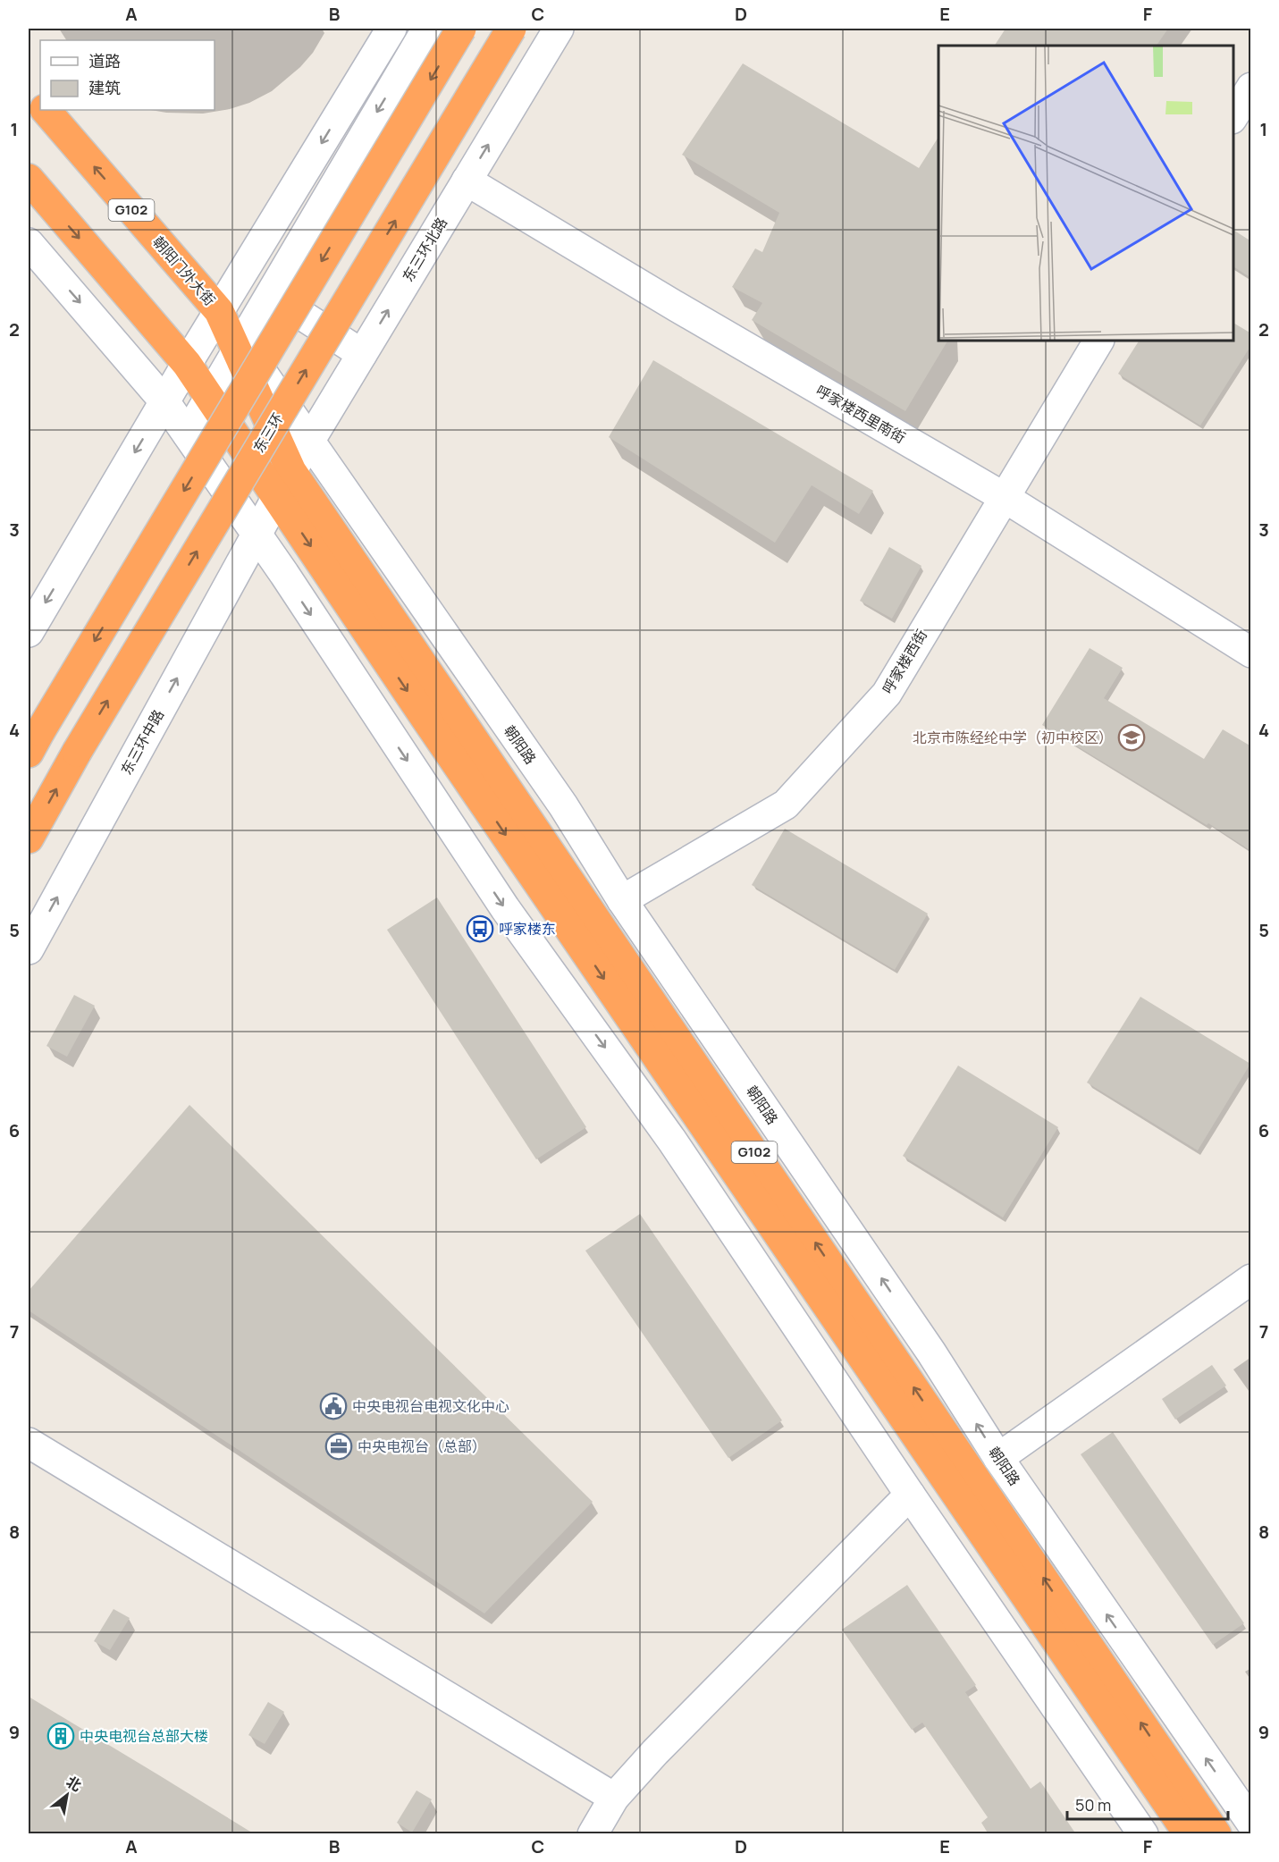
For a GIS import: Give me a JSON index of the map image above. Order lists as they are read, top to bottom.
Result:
{
  "streets": {
    "highway": ["G102", "朝阳门外大街", "东三环"],
    "street": [
      "东三环北路",
      "呼家楼西里南街",
      "呼家楼西街",
      "东三环中路",
      "朝阳路"
    ]
  },
  "crossings": [
    ["G102", "东三环北路"],
    ["G102", "朝阳门外大街"],
    ["G102", "东三环中路"],
    ["G102", "朝阳路"],
    ["东三环北路", "呼家楼西里南街"],
    ["东三环北路", "东三环中路"],
    ["东三环北路", "朝阳路"],
    ["呼家楼西里南街", "呼家楼西街"],
    ["呼家楼西街", "朝阳路"]
  ],
  "places": {
    "school or university": ["北京市陈经纶中学（初中校区）"],
    "bus stop": ["呼家楼东"],
    "public building": ["中央电视台电视文化中心"],
    "office": ["中央电视台（总部）"],
    "building": ["中央电视台总部大楼"]
  },
  "legend": ["道路", "建筑"],
  "scale_bar": "50 m",
  "north": "top right",
  "grid": {
    "columns": [
      "A",
      "B",
      "C",
      "D",
      "E",
      "F"
    ],
    "rows": [
      "1",
      "2",
      "3",
      "4",
      "5",
      "6",
      "7",
      "8",
      "9"
    ]
  }
}
